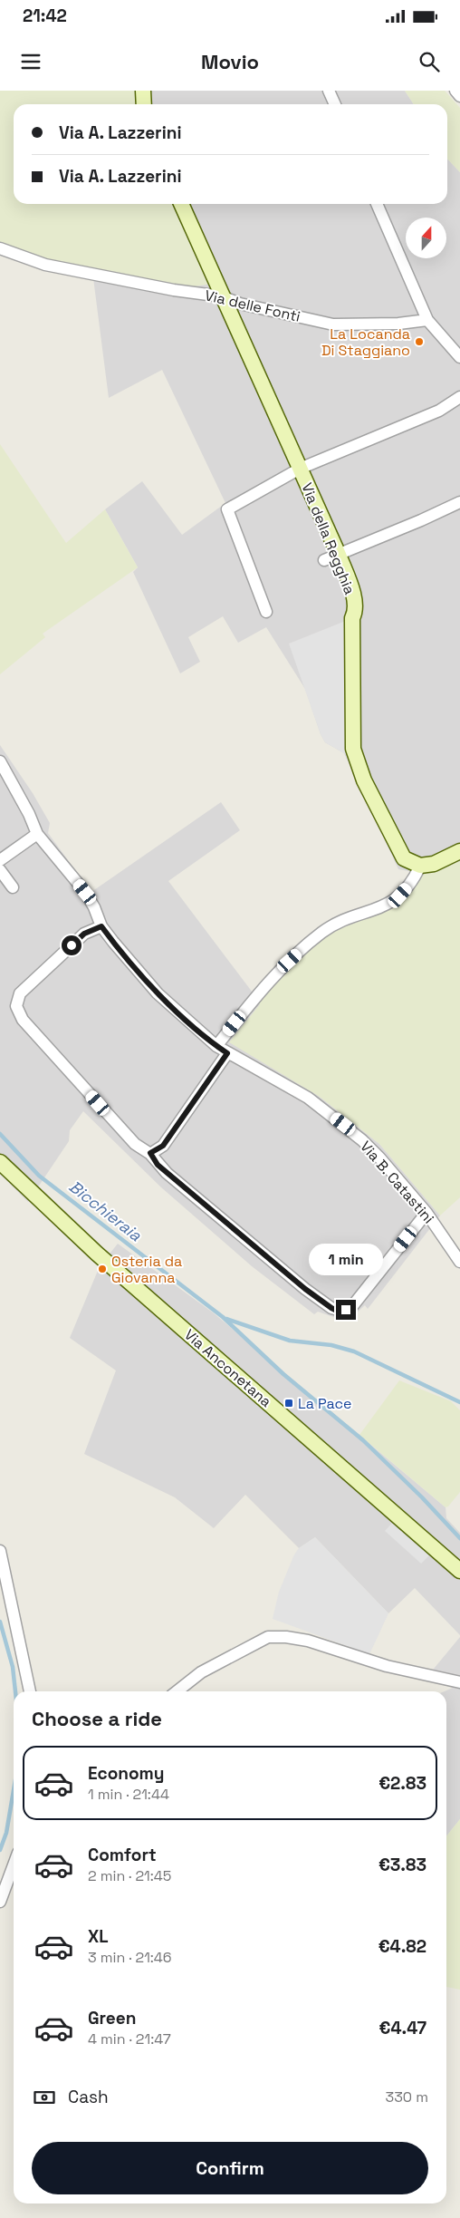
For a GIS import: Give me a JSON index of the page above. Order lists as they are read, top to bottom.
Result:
{
  "streets": {
    "street": [
      "Via delle Fonti",
      "Via della Regghia",
      "Via B. Catastini",
      "Via Anconetana"
    ]
  },
  "crossings": [
    ["Via delle Fonti", "Via della Regghia"]
  ],
  "water": ["Bicchieraia"],
  "places": {
    "other": ["La Locanda Di Staggiano", "Osteria da Giovanna"],
    "transit": ["La Pace"]
  },
  "north": "top",
  "page": {
    "status": "21:42",
    "header": "Movio",
    "banner": ["Via A. Lazzerini", "Via A. Lazzerini"],
    "bubble": "1 min",
    "heading": "Choose a ride",
    "list": [
      {
        "name": "Economy",
        "note": "1 min · 21:44",
        "value": "€2.83"
      },
      {
        "name": "Comfort",
        "note": "2 min · 21:45",
        "value": "€3.83"
      },
      {
        "name": "XL",
        "note": "3 min · 21:46",
        "value": "€4.82"
      },
      {
        "name": "Green",
        "note": "4 min · 21:47",
        "value": "€4.47"
      }
    ],
    "pay": ["Cash", "330 m"],
    "buttons": "Confirm"
  }
}
